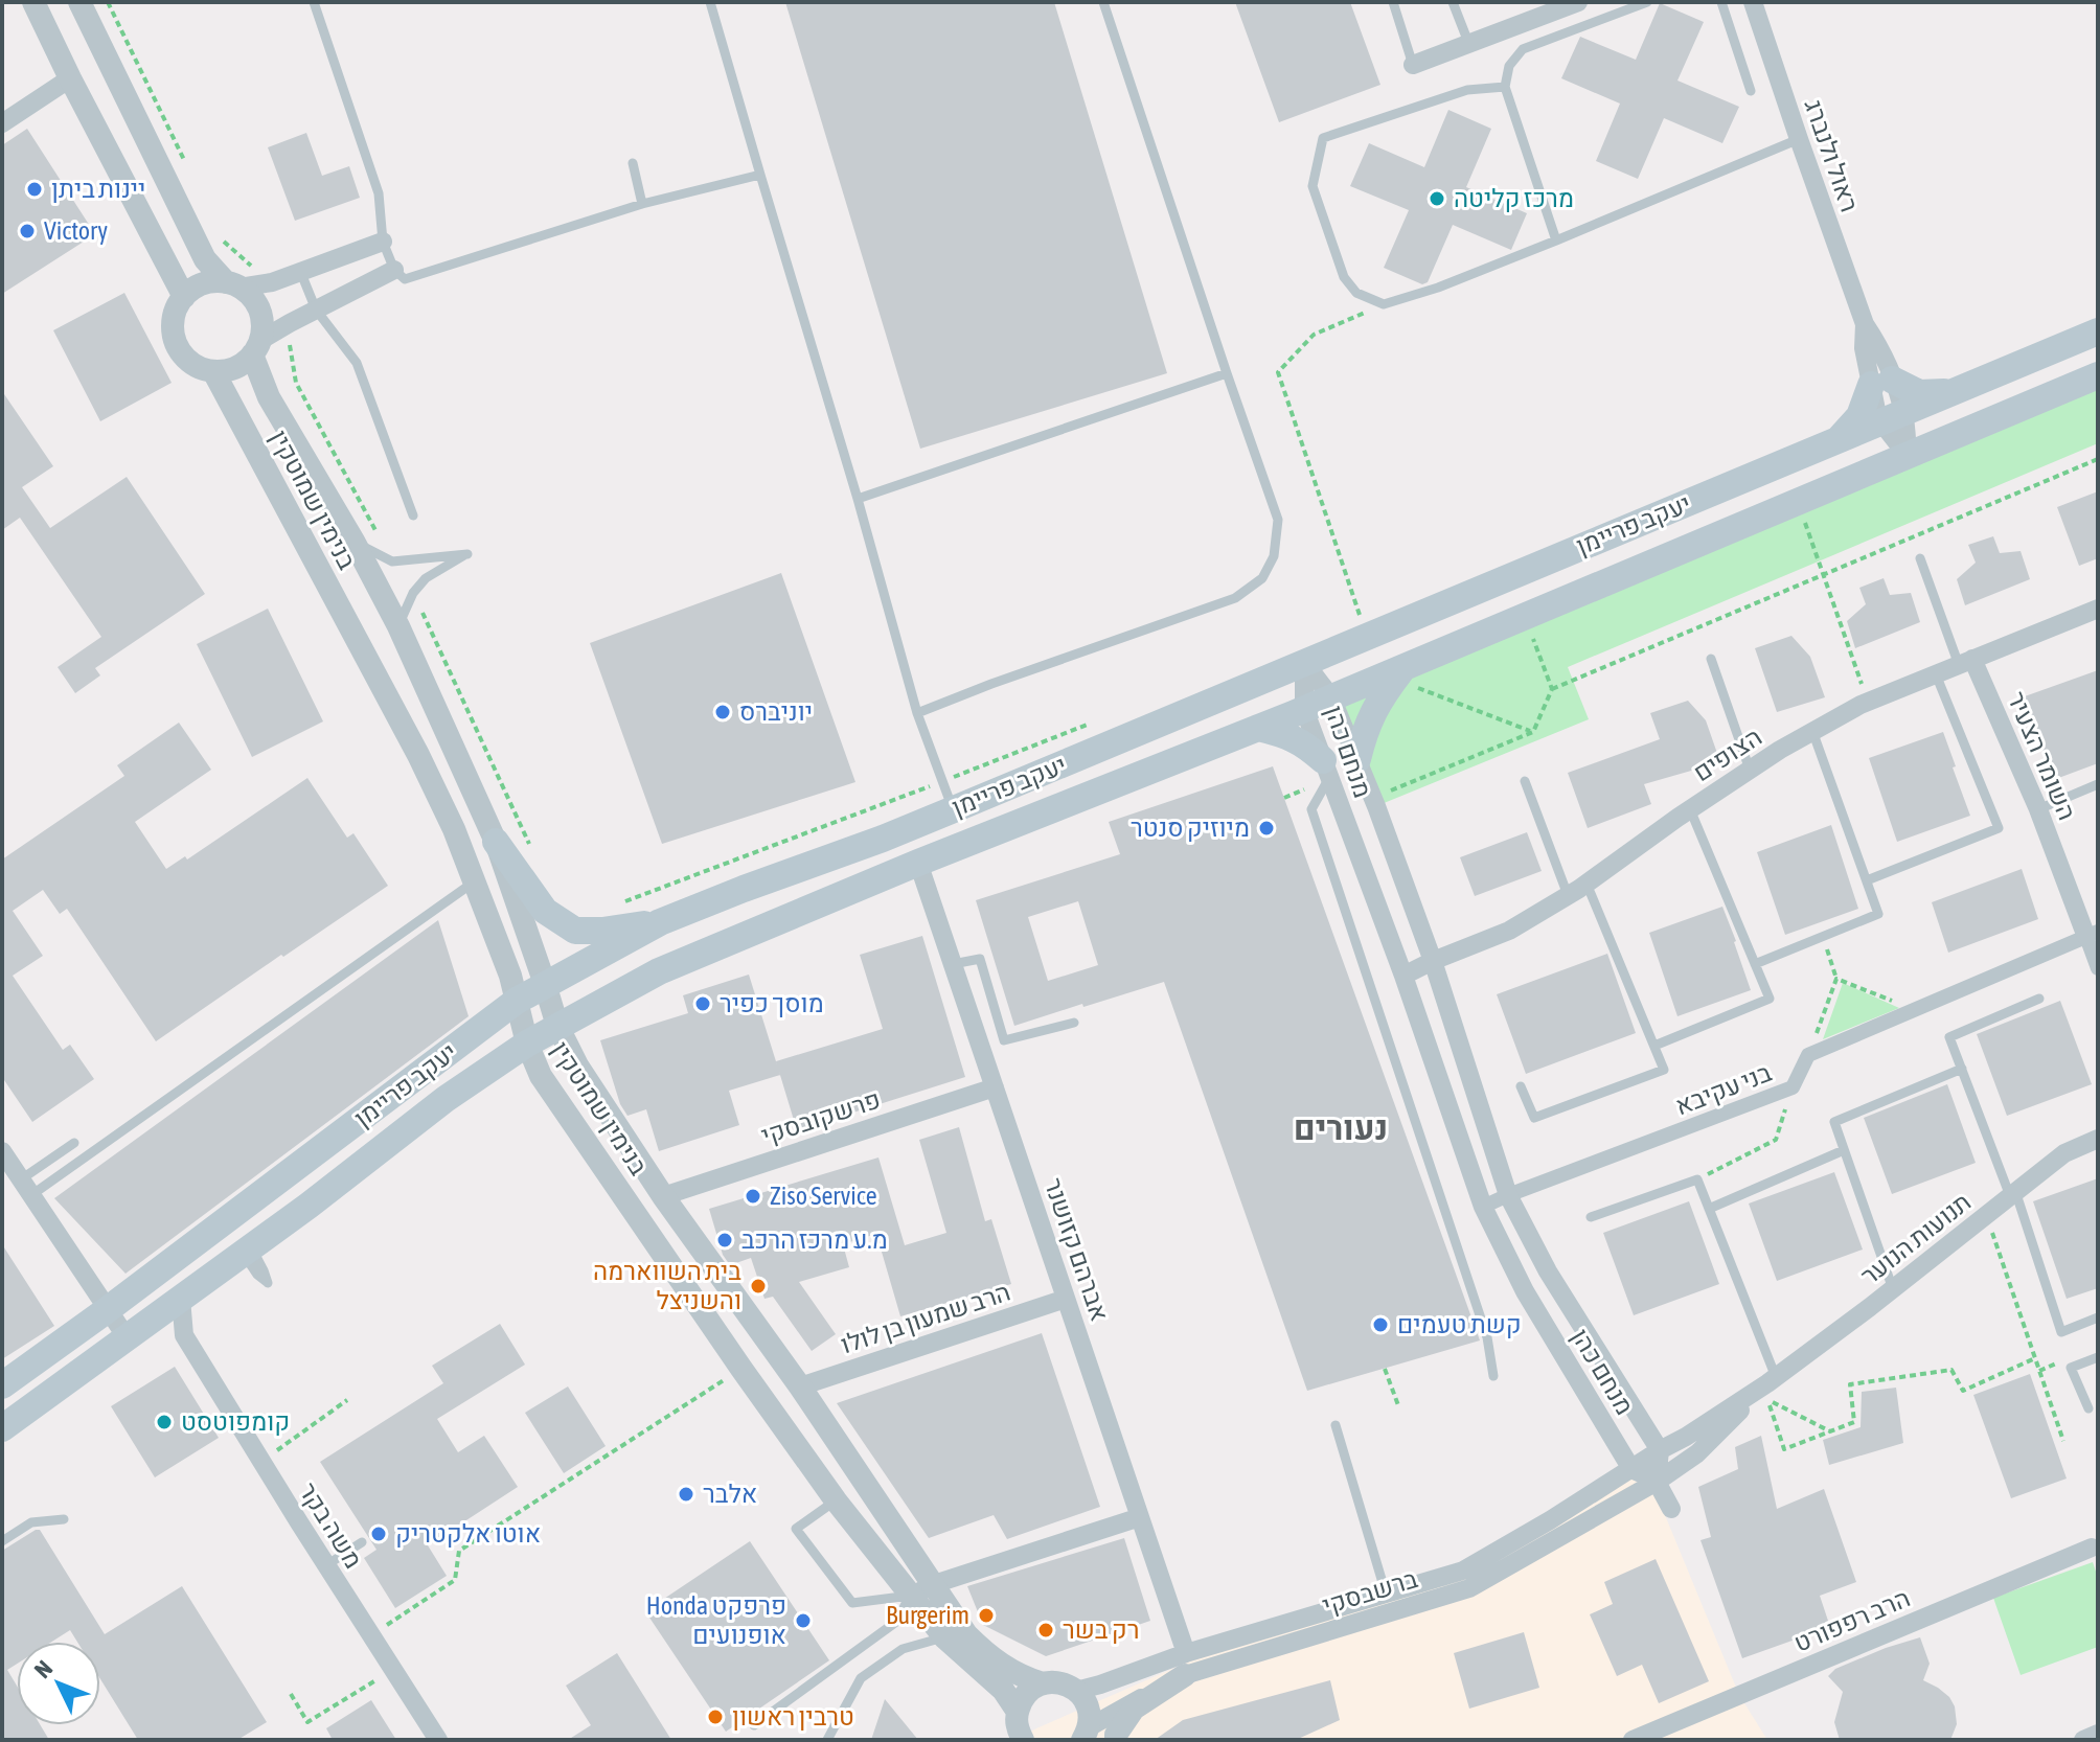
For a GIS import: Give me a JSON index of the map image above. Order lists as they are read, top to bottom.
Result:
{
  "streets": {
    "main road": ["יעקב פריימן"],
    "street": [
      "ראול ולנברג",
      "בנימין שמוטקין",
      "מנחם כהן",
      "הצופים",
      "השומר הצעיר",
      "בני עקיבא",
      "פרשקובסקי",
      "תנועות הנוער",
      "אברהם קזושנר",
      "הרב שמעון בן לולו",
      "משה בקר",
      "ברשבסקי",
      "הרב רפפורט"
    ]
  },
  "crossings": [
    ["ראול ולנברג", "יעקב פריימן"],
    ["בנימין שמוטקין", "יעקב פריימן"],
    ["בנימין שמוטקין", "פרשקובסקי"],
    ["בנימין שמוטקין", "הרב שמעון בן לולו"],
    ["בנימין שמוטקין", "ברשבסקי"],
    ["יעקב פריימן", "מנחם כהן"],
    ["יעקב פריימן", "אברהם קזושנר"],
    ["יעקב פריימן", "משה בקר"],
    ["מנחם כהן", "הצופים"],
    ["מנחם כהן", "בני עקיבא"],
    ["מנחם כהן", "תנועות הנוער"],
    ["מנחם כהן", "ברשבסקי"],
    ["הצופים", "השומר הצעיר"],
    ["פרשקובסקי", "אברהם קזושנר"],
    ["תנועות הנוער", "ברשבסקי"],
    ["אברהם קזושנר", "הרב שמעון בן לולו"],
    ["אברהם קזושנר", "ברשבסקי"]
  ],
  "districts": ["נעורים"],
  "places": [
    "יינות ביתן",
    "מרכז קליטה",
    "Victory",
    "יוניברס",
    "מיוזיק סנטר",
    "מוסך כפיר",
    "Ziso Service",
    "מ.ע מרכז הרכב",
    "בית השווארמה והשניצל",
    "קשת טעמים",
    "קומפוטסט",
    "אלבר",
    "אוטו אלקטריק",
    "Burgerim",
    "Honda פרפקט אופנועים",
    "רק בשר",
    "טרבין ראשון"
  ],
  "north": "top left"
}
